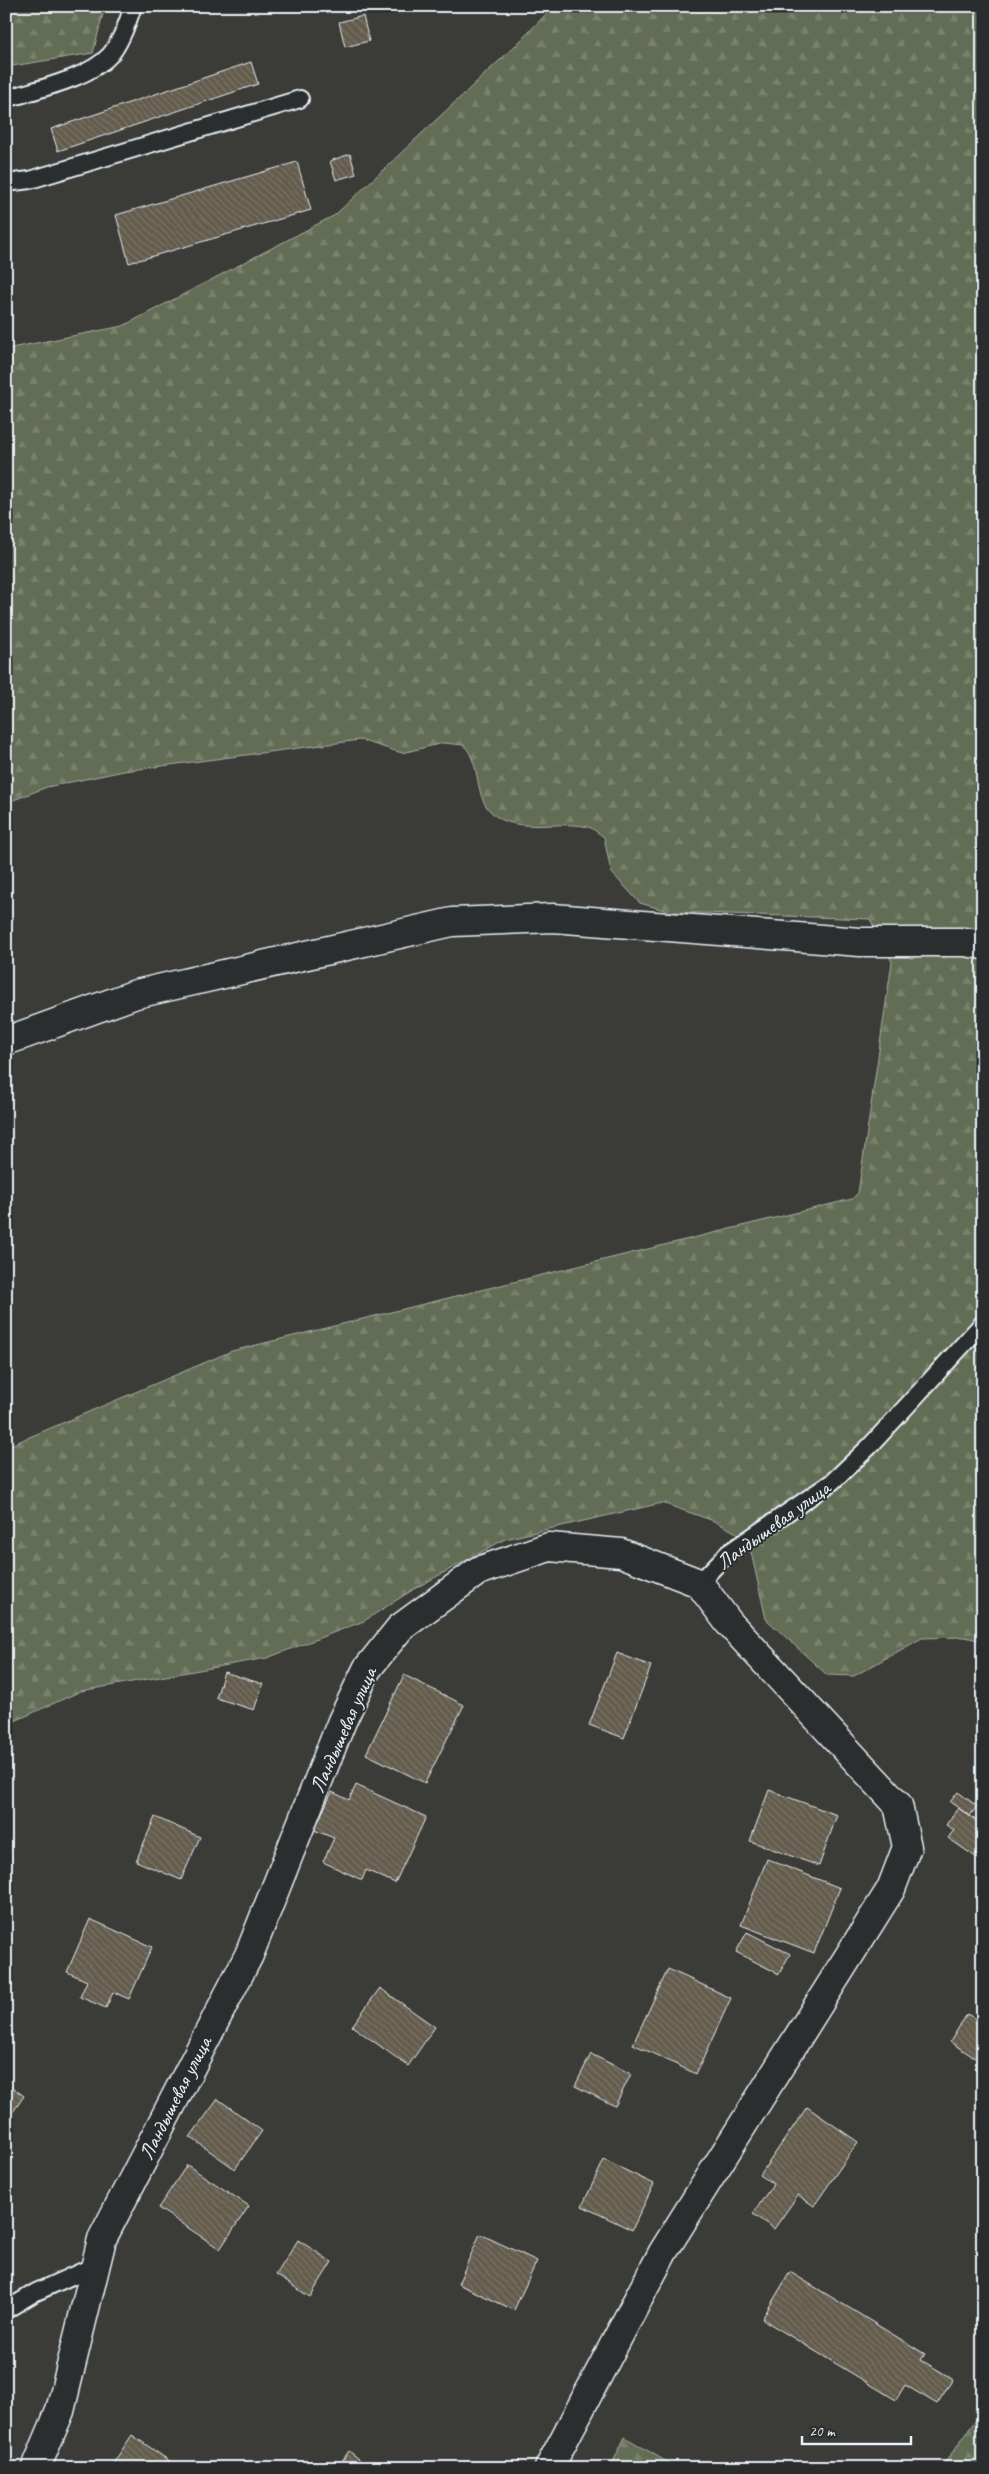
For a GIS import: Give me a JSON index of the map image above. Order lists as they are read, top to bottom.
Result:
{
  "streets": {
    "street": ["Ландышевая улица"]
  },
  "scale_bar": "20 m"
}
